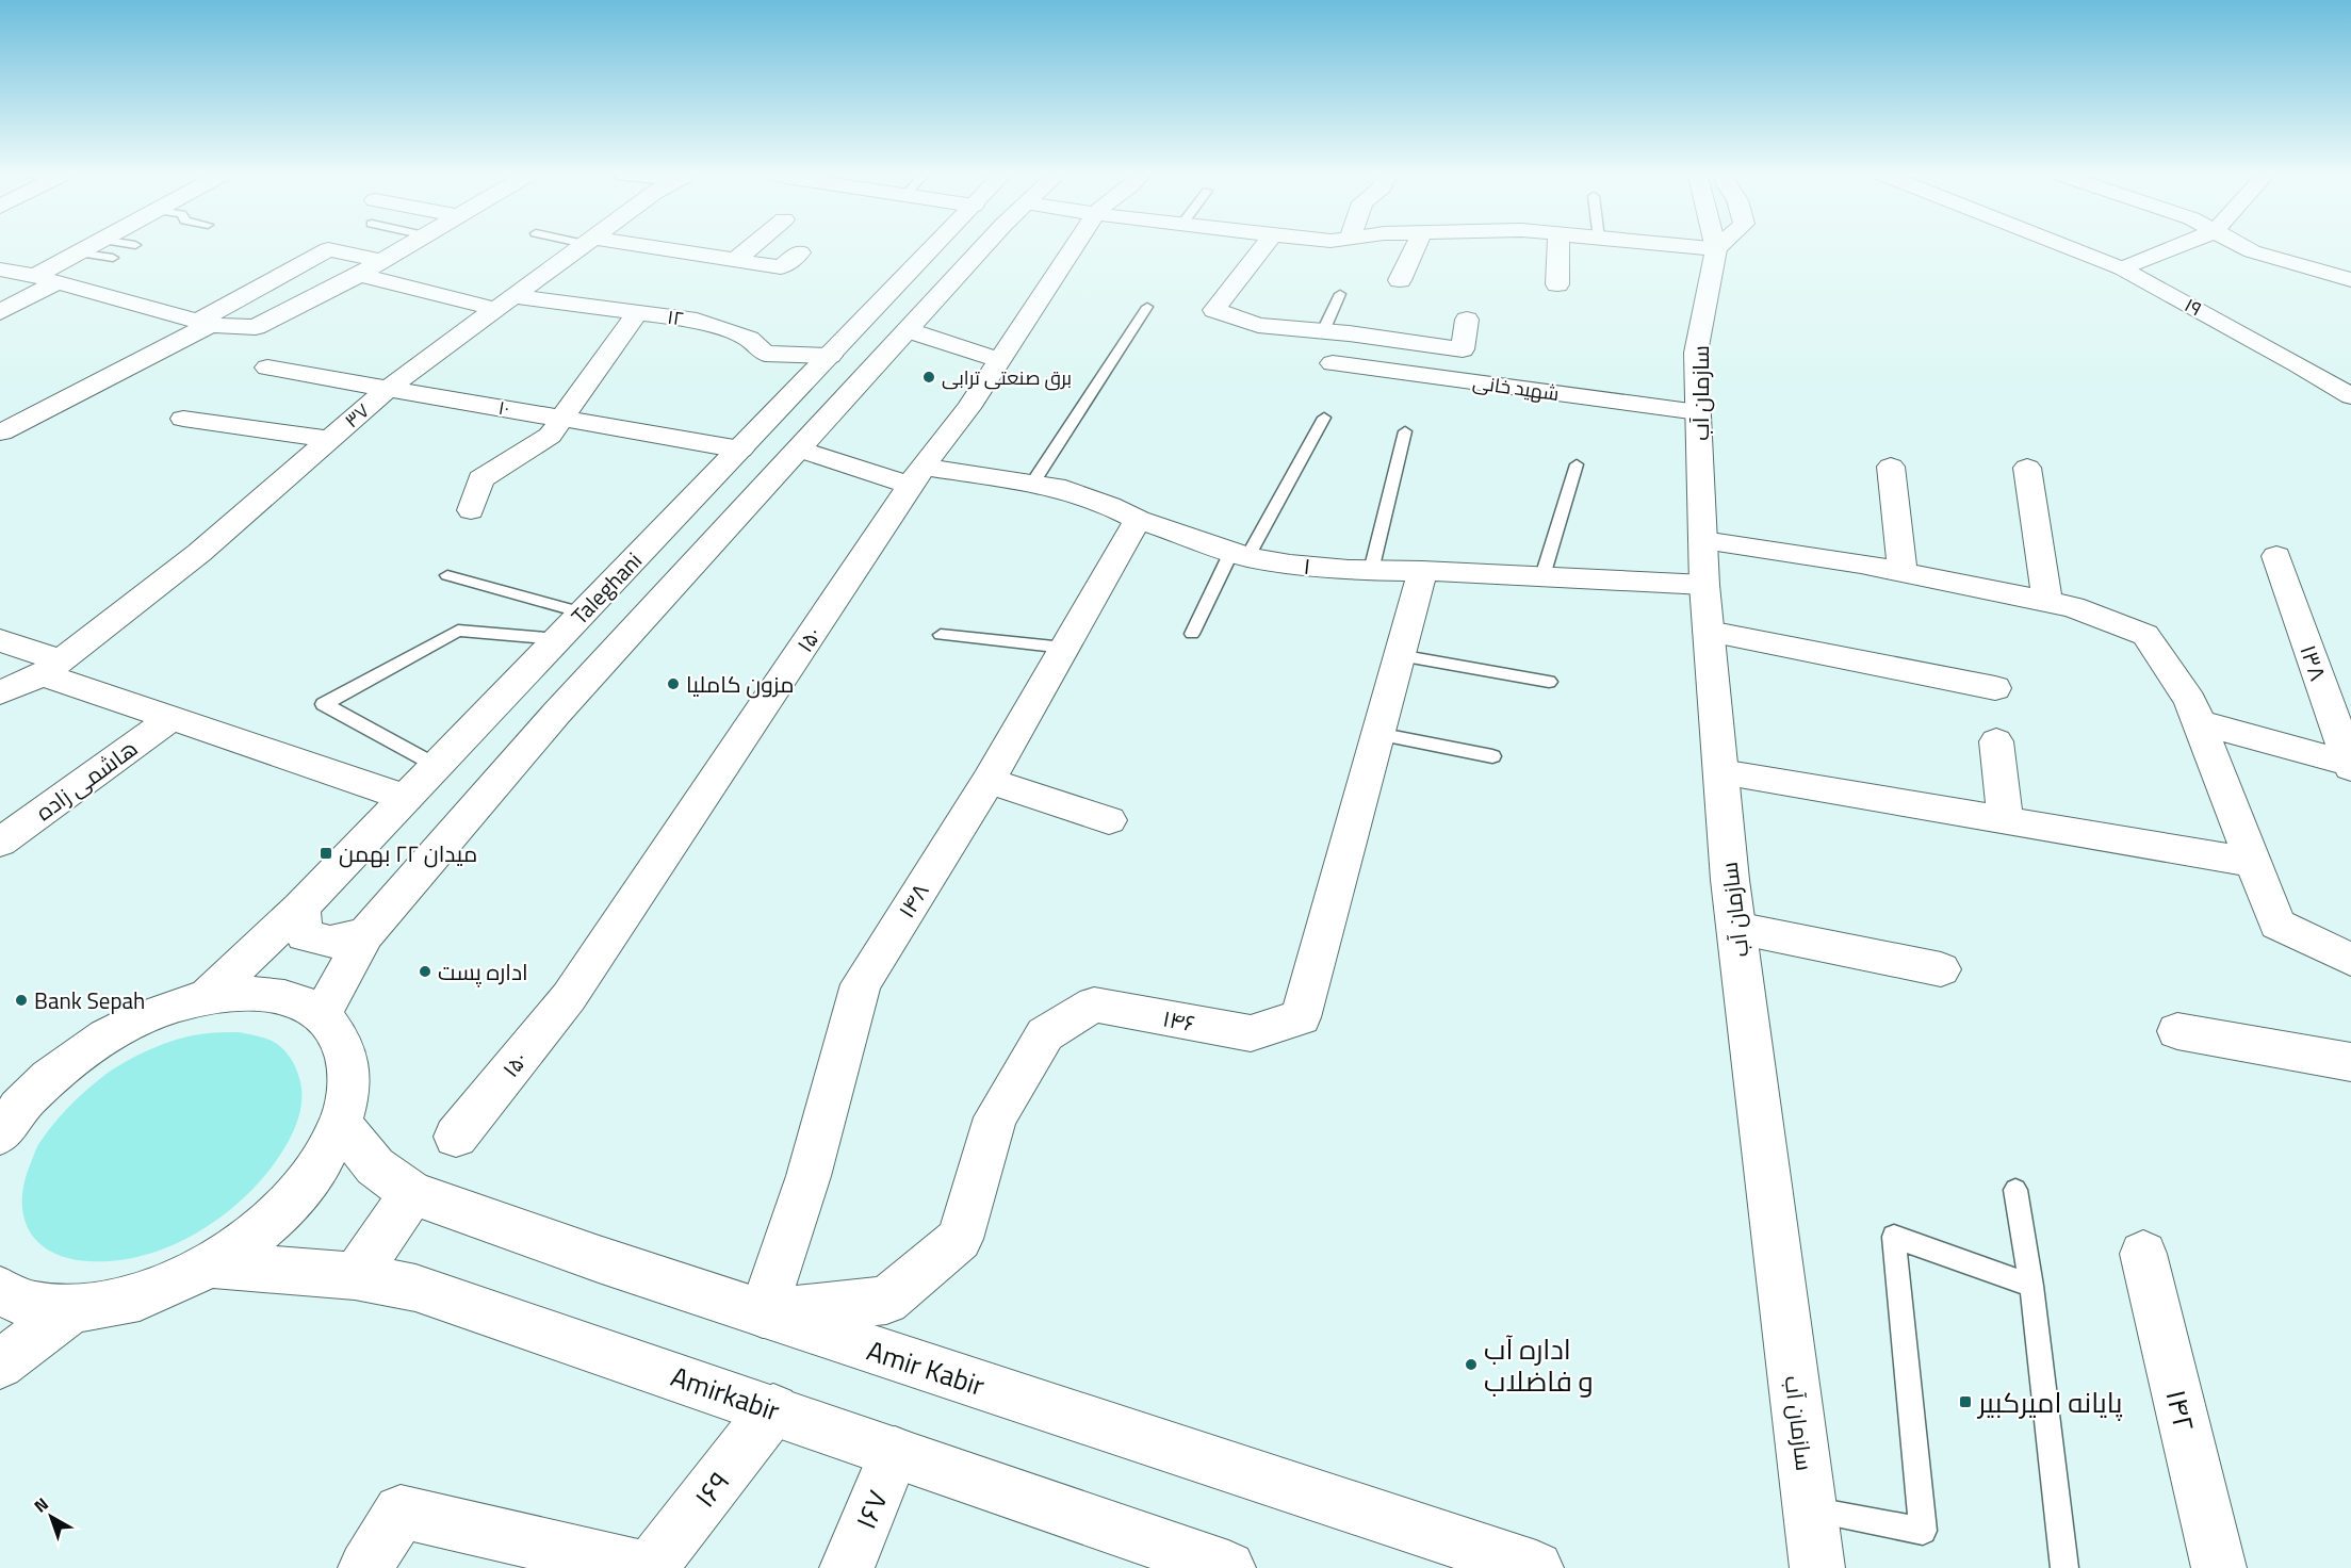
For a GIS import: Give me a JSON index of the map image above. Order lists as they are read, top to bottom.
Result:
{
  "streets": {
    "street": [
      "۱۹",
      "۱۲",
      "شهید خانی",
      "سازمان آب",
      "۱۰",
      "۳۷",
      "۱",
      "Taleghani",
      "۱۵۰",
      "۱۳۸",
      "هاشمی زاده",
      "۱۴۸",
      "۱۴۶",
      "Amir Kabir",
      "Amirkabir",
      "۱۴۲",
      "۱۶۹",
      "۱۶۷"
    ]
  },
  "crossings": [
    ["۱۲", "۳۷"],
    ["۱۲", "Taleghani"],
    ["شهید خانی", "سازمان آب"],
    ["سازمان آب", "۱"],
    ["۱۰", "۳۷"],
    ["۱۰", "Taleghani"],
    ["۱", "۱۵۰"],
    ["۱", "۱۴۸"],
    ["۱", "۱۴۶"],
    ["۱۴۸", "۱۴۶"],
    ["۱۴۸", "Amir Kabir"],
    ["۱۴۶", "Amir Kabir"],
    ["Amirkabir", "۱۶۹"],
    ["Amirkabir", "۱۶۷"]
  ],
  "places": {
    "other": [
      "برق صنعتی ترابی",
      "مزون کاملیا",
      "اداره پست",
      "Bank Sepah",
      "اداره آب و فاضلاب"
    ],
    "transit": ["میدان ۲۲ بهمن", "پایانه امیرکبیر"]
  },
  "north": "top left"
}
